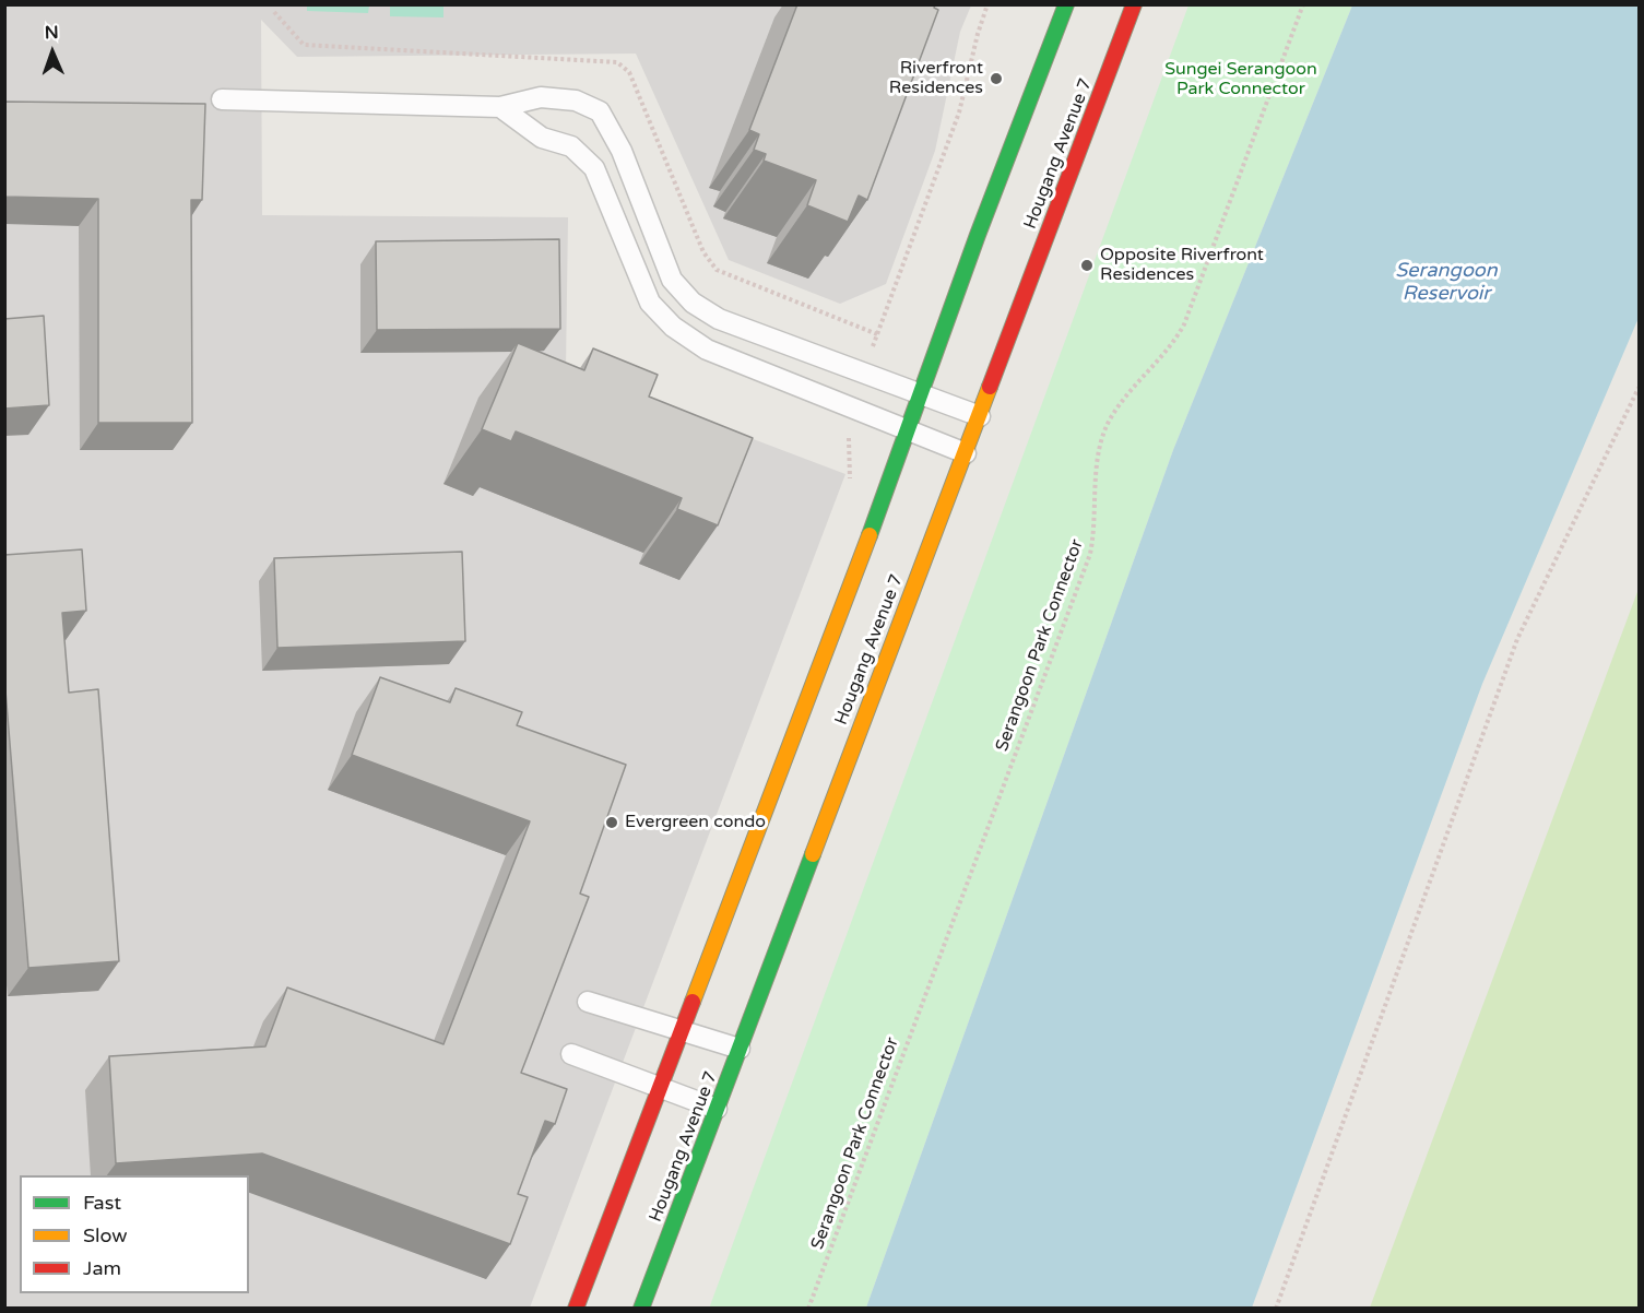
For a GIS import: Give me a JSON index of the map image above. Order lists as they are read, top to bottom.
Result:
{
  "streets": {
    "main road": ["Hougang Avenue 7"],
    "path": ["Serangoon Park Connector"]
  },
  "water": ["Serangoon Reservoir"],
  "parks": ["Sungei Serangoon Park Connector"],
  "places": ["Riverfront Residences", "Opposite Riverfront Residences", "Evergreen condo"],
  "legend": ["Fast", "Slow", "Jam"],
  "north": "top"
}
